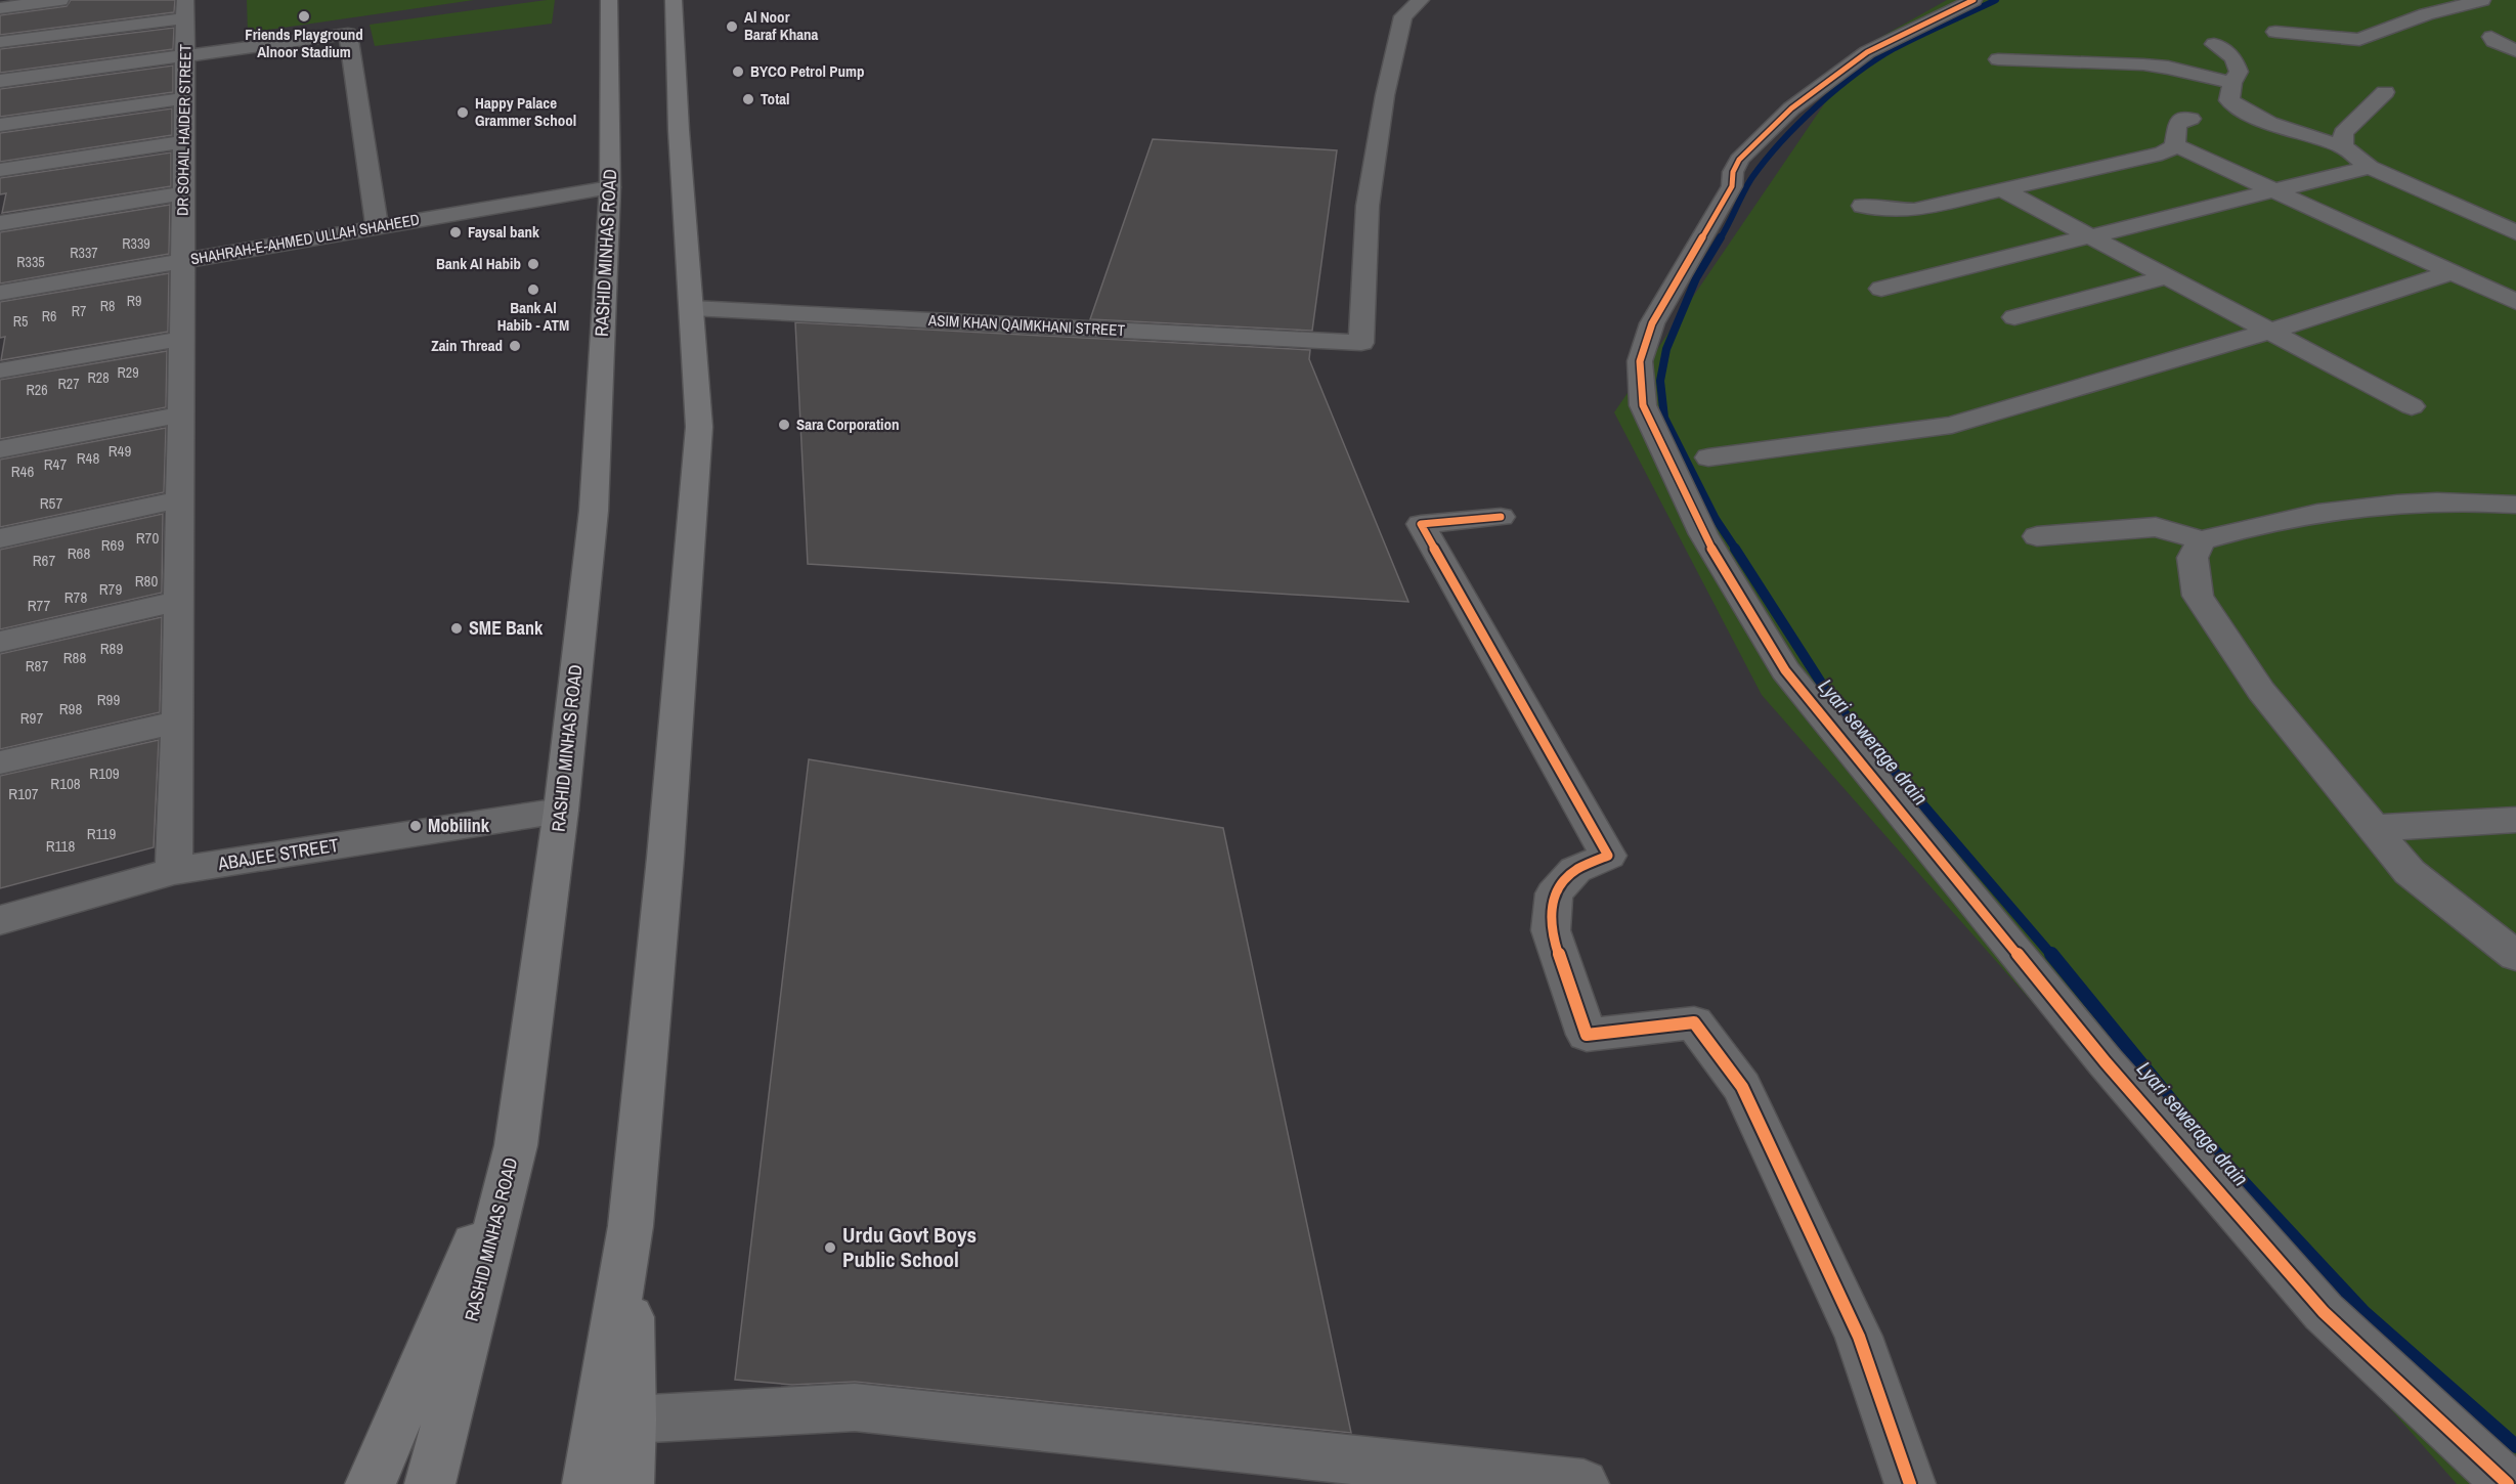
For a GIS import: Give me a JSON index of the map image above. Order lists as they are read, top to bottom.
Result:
{
  "streets": {
    "main road": ["RASHID MINHAS ROAD"],
    "street": [
      "DR SOHAIL HAIDER STREET",
      "SHAHRAH-E-AHMED ULLAH SHAHEED",
      "ASIM KHAN QAIMKHANI STREET",
      "ABAJEE STREET"
    ]
  },
  "crossings": [
    ["DR SOHAIL HAIDER STREET", "SHAHRAH-E-AHMED ULLAH SHAHEED"],
    ["DR SOHAIL HAIDER STREET", "ABAJEE STREET"],
    ["SHAHRAH-E-AHMED ULLAH SHAHEED", "RASHID MINHAS ROAD"],
    ["RASHID MINHAS ROAD", "ABAJEE STREET"]
  ],
  "water": ["Lyari sewerage drain"],
  "places": [
    "Friends Playground Alnoor Stadium",
    "Al Noor Baraf Khana",
    "BYCO Petrol Pump",
    "Total",
    "Happy Palace Grammer School",
    "Faysal bank",
    "Bank Al Habib",
    "Bank Al Habib - ATM",
    "Zain Thread",
    "Sara Corporation",
    "SME Bank",
    "Mobilink",
    "Urdu Govt Boys Public School"
  ],
  "house_numbers": [
    "R339",
    "R337",
    "R335",
    "R9",
    "R8",
    "R7",
    "R6",
    "R5",
    "R29",
    "R28",
    "R27",
    "R26",
    "R49",
    "R48",
    "R47",
    "R46",
    "R57",
    "R70",
    "R69",
    "R68",
    "R67",
    "R80",
    "R79",
    "R78",
    "R77",
    "R89",
    "R88",
    "R87",
    "R99",
    "R98",
    "R97",
    "R109",
    "R108",
    "R107",
    "R119",
    "R118"
  ]
}
